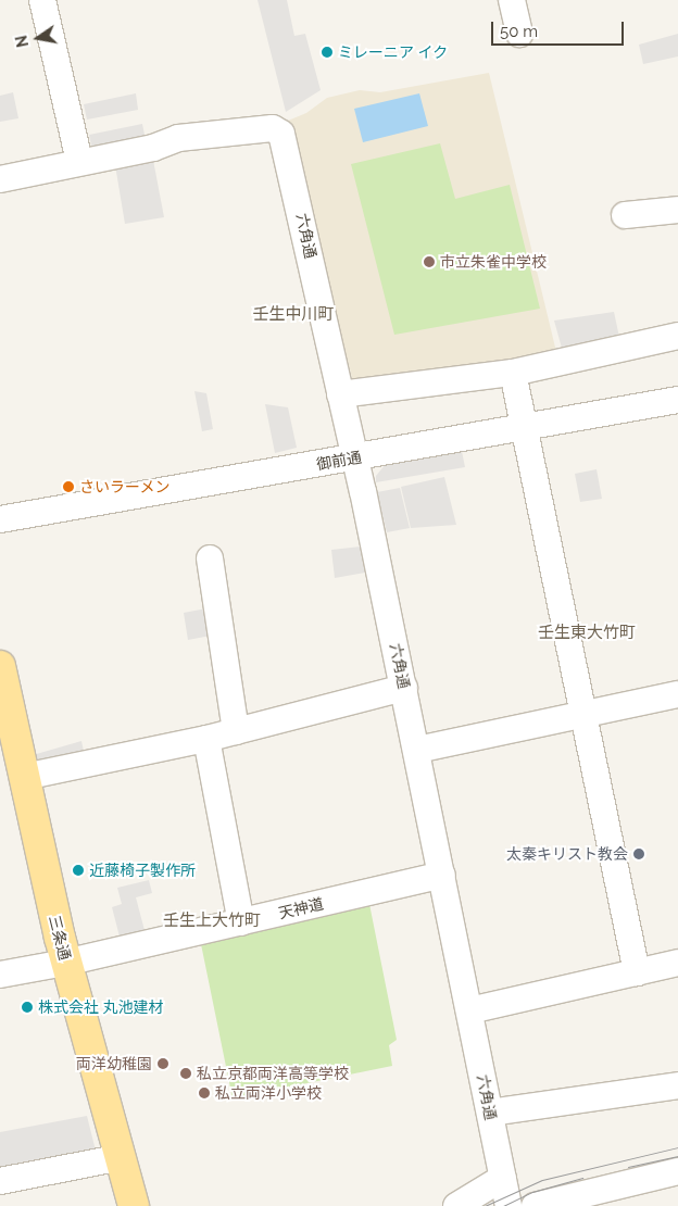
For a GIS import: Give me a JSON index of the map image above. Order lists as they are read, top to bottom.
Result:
{
  "streets": {
    "main road": ["三条通"],
    "street": ["六角通", "御前通", "天神道"]
  },
  "crossings": [
    ["六角通", "御前通"],
    ["六角通", "天神道"],
    ["天神道", "三条通"]
  ],
  "districts": ["壬生中川町", "壬生東大竹町", "壬生上大竹町"],
  "places": [
    "ミレーニア イク",
    "市立朱雀中学校",
    "さいラーメン",
    "太秦キリスト教会",
    "近藤椅子製作所",
    "株式会社 丸池建材",
    "両洋幼稚園",
    "私立京都両洋高等学校",
    "私立両洋小学校"
  ],
  "scale_bar": "50 m",
  "north": "left"
}
